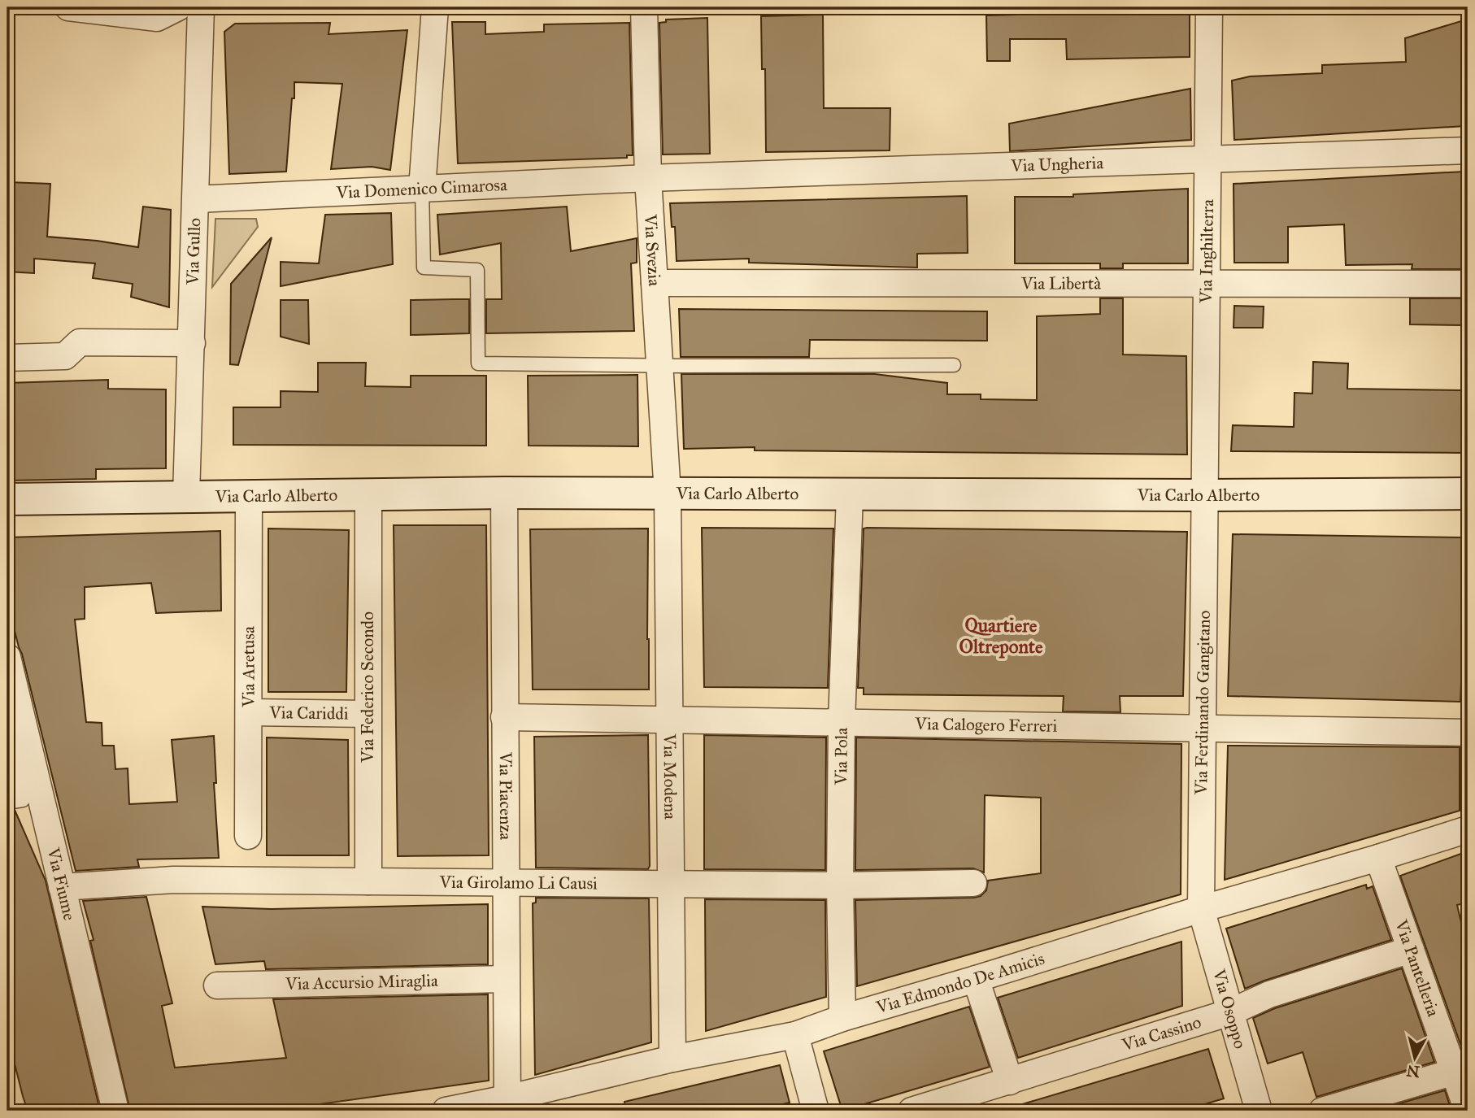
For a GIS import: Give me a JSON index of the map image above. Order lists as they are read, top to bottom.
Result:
{
  "streets": {
    "main road": ["Via Carlo Alberto"],
    "street": [
      "Via Ungheria",
      "Via Domenico Cimarosa",
      "Via Svezia",
      "Via Gullo",
      "Via Inghilterra",
      "Via Libertà",
      "Via Aretusa",
      "Via Federico Secondo",
      "Via Ferdinando Gangitano",
      "Via Cariddi",
      "Via Calogero Ferreri",
      "Via Pola",
      "Via Modena",
      "Via Piacenza",
      "Via Girolamo Li Causi",
      "Via Fiume",
      "Via Pantelleria",
      "Via Accursio Miraglia",
      "Via Edmondo De Amicis",
      "Via Osoppo",
      "Via Cassino"
    ]
  },
  "crossings": [
    ["Via Ungheria", "Via Domenico Cimarosa"],
    ["Via Ungheria", "Via Svezia"],
    ["Via Ungheria", "Via Inghilterra"],
    ["Via Domenico Cimarosa", "Via Svezia"],
    ["Via Domenico Cimarosa", "Via Gullo"],
    ["Via Svezia", "Via Libertà"],
    ["Via Svezia", "Via Carlo Alberto"],
    ["Via Svezia", "Via Modena"],
    ["Via Gullo", "Via Carlo Alberto"],
    ["Via Inghilterra", "Via Libertà"],
    ["Via Inghilterra", "Via Carlo Alberto"],
    ["Via Inghilterra", "Via Ferdinando Gangitano"],
    ["Via Carlo Alberto", "Via Aretusa"],
    ["Via Carlo Alberto", "Via Federico Secondo"],
    ["Via Carlo Alberto", "Via Ferdinando Gangitano"],
    ["Via Carlo Alberto", "Via Pola"],
    ["Via Carlo Alberto", "Via Modena"],
    ["Via Carlo Alberto", "Via Piacenza"],
    ["Via Aretusa", "Via Cariddi"],
    ["Via Federico Secondo", "Via Cariddi"],
    ["Via Federico Secondo", "Via Girolamo Li Causi"],
    ["Via Ferdinando Gangitano", "Via Calogero Ferreri"],
    ["Via Ferdinando Gangitano", "Via Edmondo De Amicis"],
    ["Via Ferdinando Gangitano", "Via Osoppo"],
    ["Via Calogero Ferreri", "Via Pola"],
    ["Via Calogero Ferreri", "Via Modena"],
    ["Via Calogero Ferreri", "Via Piacenza"],
    ["Via Pola", "Via Girolamo Li Causi"],
    ["Via Pola", "Via Edmondo De Amicis"],
    ["Via Modena", "Via Girolamo Li Causi"],
    ["Via Modena", "Via Edmondo De Amicis"],
    ["Via Piacenza", "Via Girolamo Li Causi"],
    ["Via Piacenza", "Via Accursio Miraglia"],
    ["Via Piacenza", "Via Edmondo De Amicis"],
    ["Via Girolamo Li Causi", "Via Fiume"],
    ["Via Pantelleria", "Via Edmondo De Amicis"],
    ["Via Pantelleria", "Via Cassino"],
    ["Via Edmondo De Amicis", "Via Osoppo"],
    ["Via Osoppo", "Via Cassino"]
  ],
  "districts": ["Quartiere Oltreponte"],
  "north": "bottom"
}
